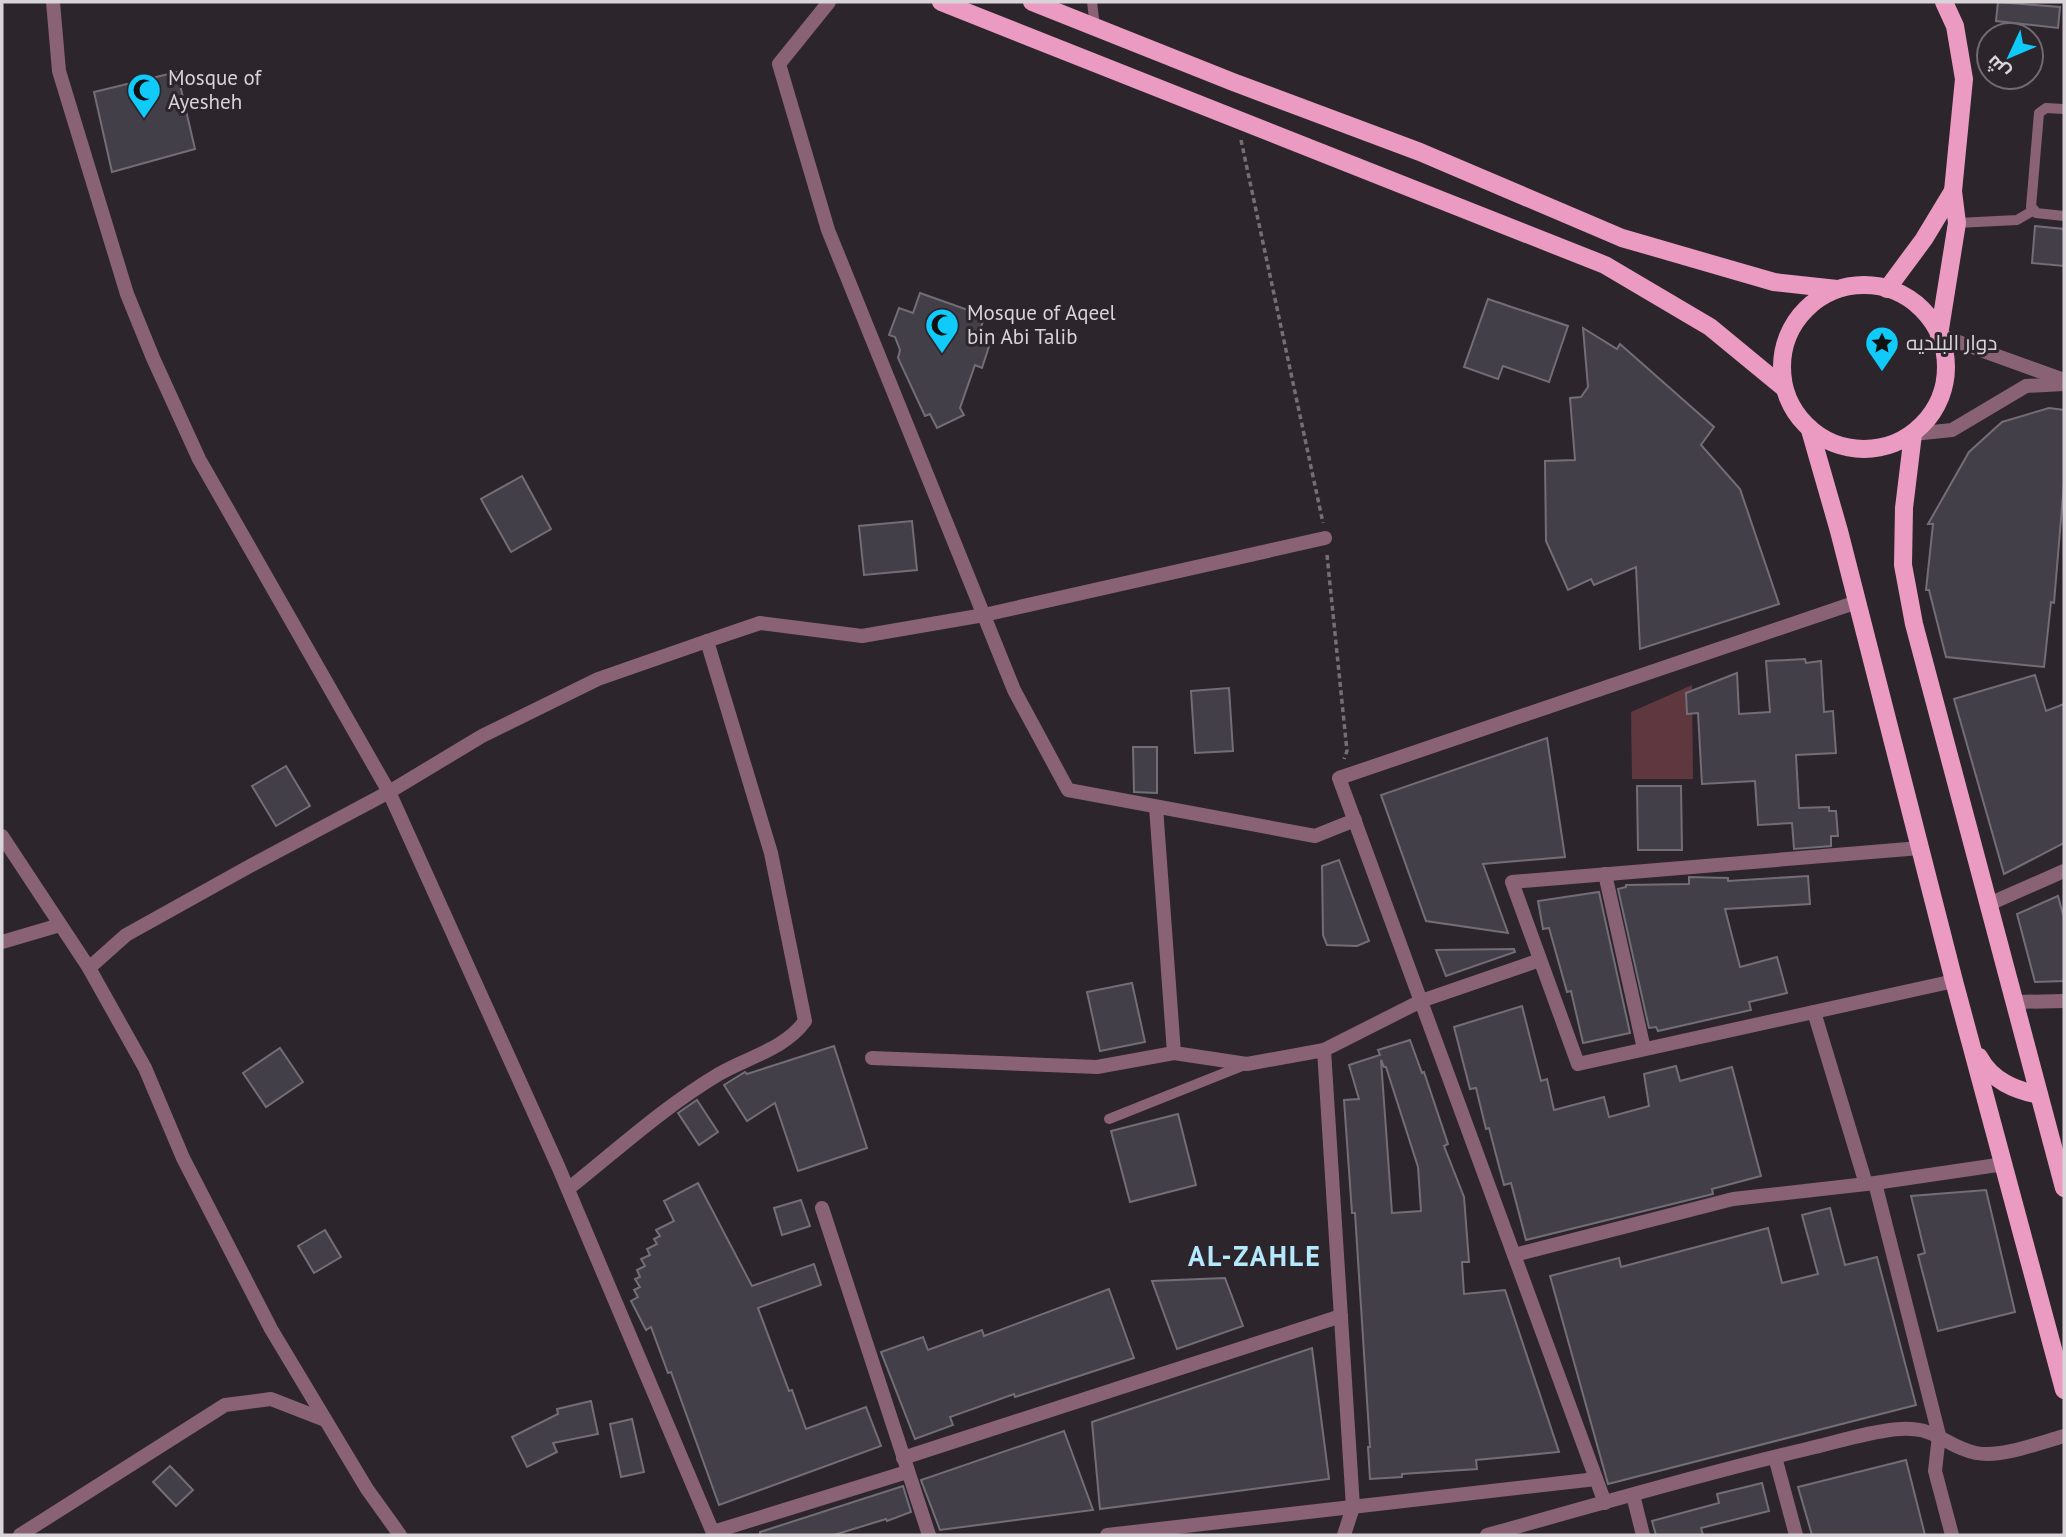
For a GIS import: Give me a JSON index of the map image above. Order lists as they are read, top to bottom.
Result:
{
  "districts": ["AL-ZAHLE"],
  "places": {
    "mosque": ["Mosque of Ayesheh", "Mosque of Aqeel bin Abi Talib"],
    "place": ["دوار البلديه"]
  },
  "north": "bottom left"
}
